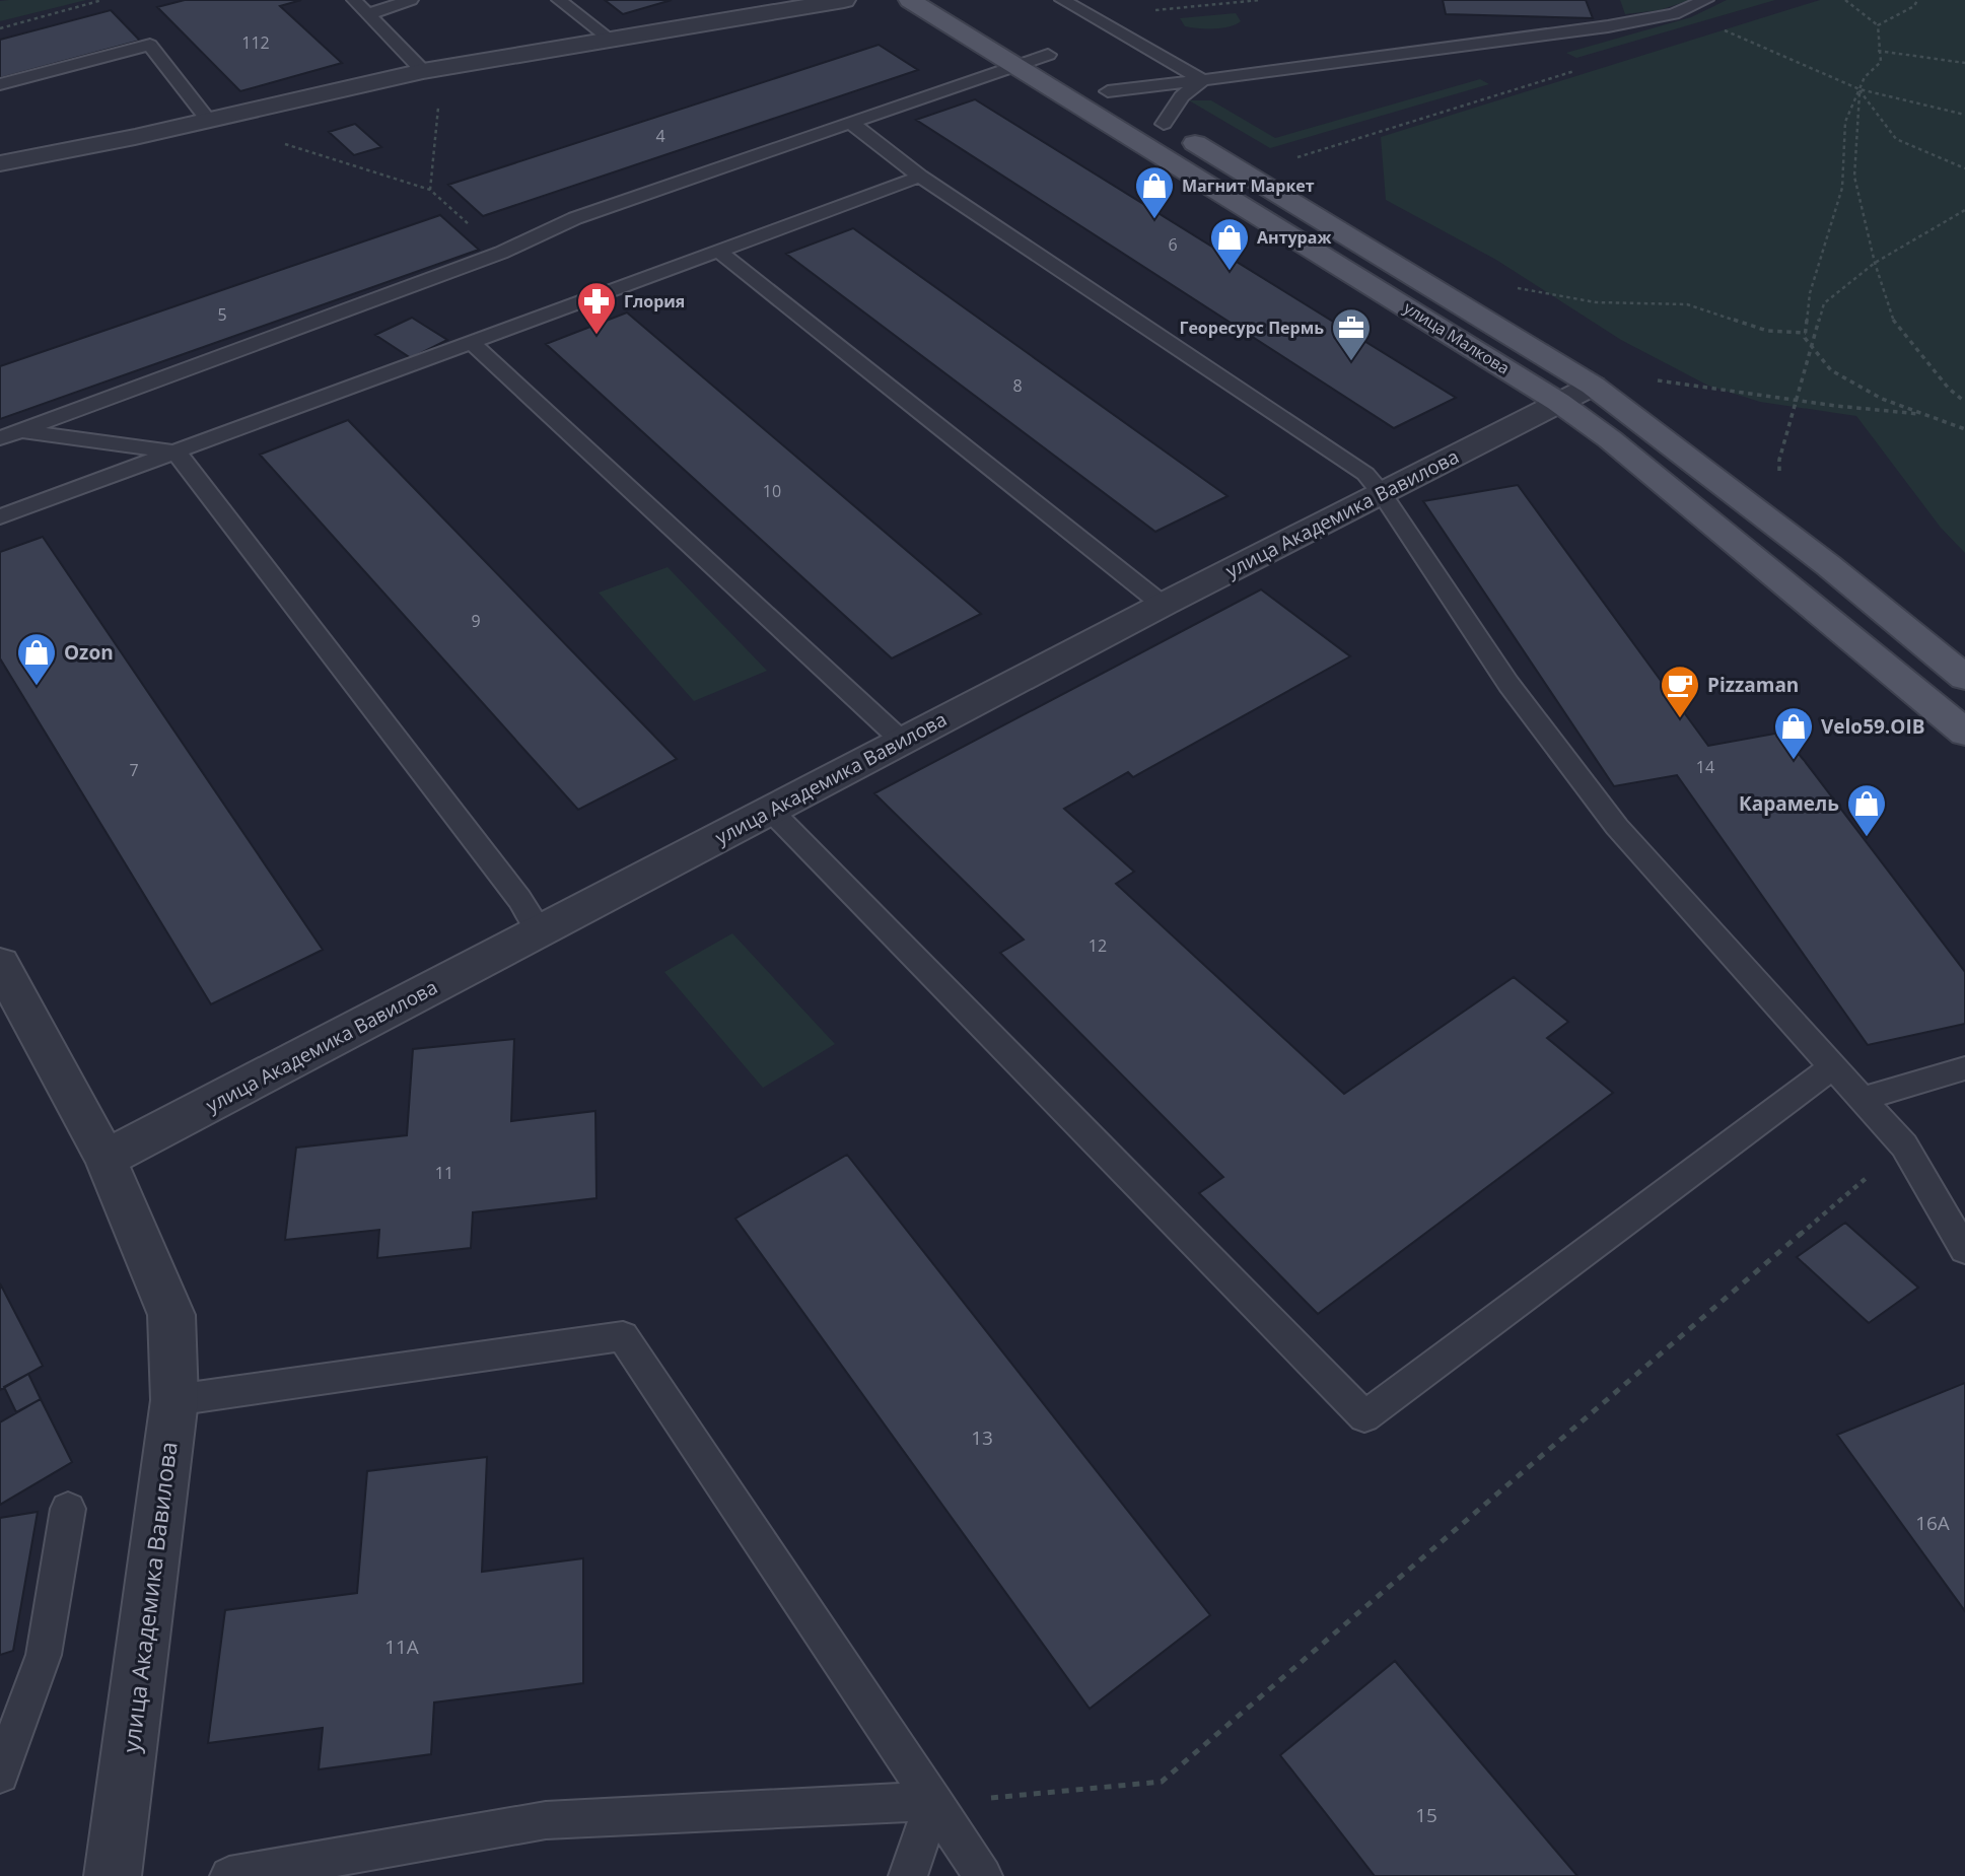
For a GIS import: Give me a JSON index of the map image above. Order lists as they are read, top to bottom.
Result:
{
  "streets": {
    "main road": ["улица Малкова"],
    "street": ["улица Академика Вавилова"]
  },
  "crossings": [
    ["улица Малкова", "улица Академика Вавилова"]
  ],
  "places": {
    "shop": [
      "Магнит Маркет",
      "Антураж",
      "Ozon",
      "Velo59.OIB",
      "Карамель"
    ],
    "pharmacy": ["Глория"],
    "office": ["Георесурс Пермь"],
    "cafe": ["Pizzaman"]
  },
  "house_numbers": [
    "112",
    "4",
    "6",
    "5",
    "8",
    "10",
    "9",
    "14",
    "7",
    "12",
    "11",
    "13",
    "16А",
    "11А",
    "15"
  ]
}
